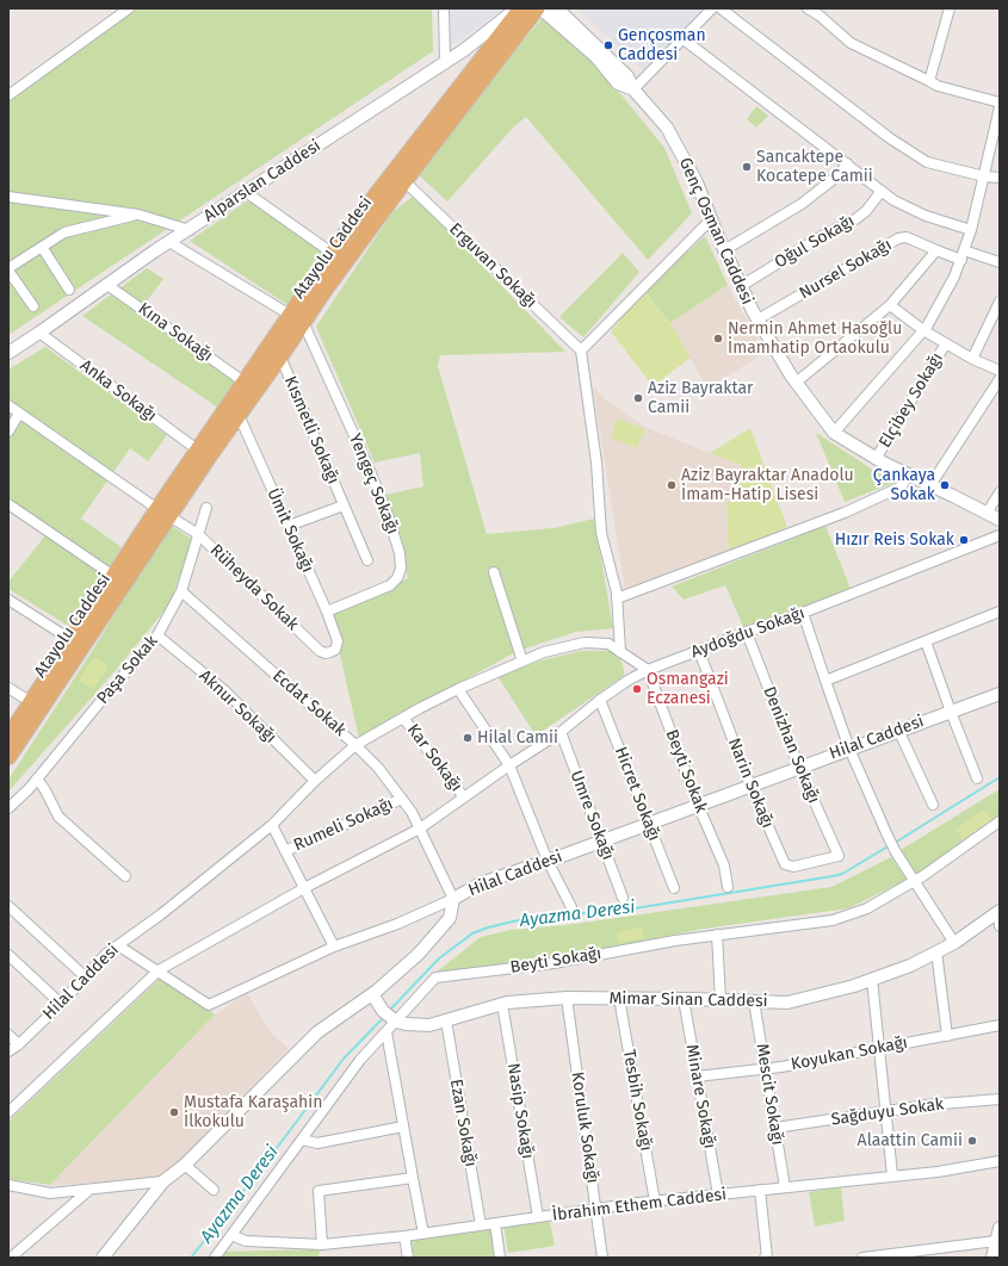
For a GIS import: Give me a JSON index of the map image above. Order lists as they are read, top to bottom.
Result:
{
  "streets": {
    "main road": ["Atayolu Caddesi"],
    "street": [
      "Alparslan Caddesi",
      "Genç Osman Caddesi",
      "Oğul Sokağı",
      "Erguvan Sokağı",
      "Nursel Sokağı",
      "Kına Sokağı",
      "Anka Sokağı",
      "Elçibey Sokağı",
      "Kısmetli Sokağı",
      "Yengeç Sokağı",
      "Ümit Sokağı",
      "Rüheyda Sokak",
      "Aydoğdu Sokağı",
      "Paşa Sokak",
      "Ecdat Sokak",
      "Aknur Sokağı",
      "Hilal Caddesi",
      "Denizhan Sokağı",
      "Kar Sokağı",
      "Beyti Sokak",
      "Narin Sokağı",
      "Hicret Sokağı",
      "Umre Sokağı",
      "Rumeli Sokağı",
      "Beyti Sokağı",
      "Mimar Sinan Caddesi",
      "Koyukan Sokağı",
      "Mescit Sokağı",
      "Minare Sokağı",
      "Tesbih Sokağı",
      "Nasip Sokağı",
      "Sağduyu Sokak",
      "Ezan Sokağı",
      "Koruluk Sokağı",
      "İbrahim Ethem Caddesi"
    ]
  },
  "crossings": [
    ["Alparslan Caddesi", "Kına Sokağı"],
    ["Alparslan Caddesi", "Anka Sokağı"],
    ["Genç Osman Caddesi", "Oğul Sokağı"],
    ["Genç Osman Caddesi", "Nursel Sokağı"],
    ["Genç Osman Caddesi", "Elçibey Sokağı"],
    ["Atayolu Caddesi", "Erguvan Sokağı"],
    ["Atayolu Caddesi", "Kına Sokağı"],
    ["Atayolu Caddesi", "Anka Sokağı"],
    ["Atayolu Caddesi", "Kısmetli Sokağı"],
    ["Atayolu Caddesi", "Yengeç Sokağı"],
    ["Atayolu Caddesi", "Ümit Sokağı"],
    ["Atayolu Caddesi", "Rüheyda Sokak"],
    ["Kısmetli Sokağı", "Ümit Sokağı"],
    ["Yengeç Sokağı", "Ümit Sokağı"],
    ["Ümit Sokağı", "Rüheyda Sokak"],
    ["Rüheyda Sokak", "Paşa Sokak"],
    ["Aydoğdu Sokağı", "Ecdat Sokak"],
    ["Aydoğdu Sokağı", "Denizhan Sokağı"],
    ["Aydoğdu Sokağı", "Kar Sokağı"],
    ["Aydoğdu Sokağı", "Beyti Sokak"],
    ["Aydoğdu Sokağı", "Narin Sokağı"],
    ["Aydoğdu Sokağı", "Hicret Sokağı"],
    ["Aydoğdu Sokağı", "Umre Sokağı"],
    ["Paşa Sokak", "Ecdat Sokak"],
    ["Paşa Sokak", "Aknur Sokağı"],
    ["Ecdat Sokak", "Hilal Caddesi"],
    ["Ecdat Sokak", "Rumeli Sokağı"],
    ["Aknur Sokağı", "Hilal Caddesi"],
    ["Hilal Caddesi", "Denizhan Sokağı"],
    ["Hilal Caddesi", "Kar Sokağı"],
    ["Hilal Caddesi", "Beyti Sokak"],
    ["Hilal Caddesi", "Narin Sokağı"],
    ["Hilal Caddesi", "Hicret Sokağı"],
    ["Hilal Caddesi", "Umre Sokağı"],
    ["Denizhan Sokağı", "Narin Sokağı"],
    ["Beyti Sokağı", "Mimar Sinan Caddesi"],
    ["Beyti Sokağı", "İbrahim Ethem Caddesi"],
    ["Mimar Sinan Caddesi", "Mescit Sokağı"],
    ["Mimar Sinan Caddesi", "Minare Sokağı"],
    ["Mimar Sinan Caddesi", "Tesbih Sokağı"],
    ["Mimar Sinan Caddesi", "Nasip Sokağı"],
    ["Mimar Sinan Caddesi", "Ezan Sokağı"],
    ["Mimar Sinan Caddesi", "Koruluk Sokağı"],
    ["Koyukan Sokağı", "Mescit Sokağı"],
    ["Koyukan Sokağı", "Minare Sokağı"],
    ["Mescit Sokağı", "Sağduyu Sokak"],
    ["Mescit Sokağı", "İbrahim Ethem Caddesi"],
    ["Minare Sokağı", "İbrahim Ethem Caddesi"],
    ["Tesbih Sokağı", "İbrahim Ethem Caddesi"],
    ["Nasip Sokağı", "İbrahim Ethem Caddesi"],
    ["Ezan Sokağı", "İbrahim Ethem Caddesi"],
    ["Koruluk Sokağı", "İbrahim Ethem Caddesi"]
  ],
  "water": ["Ayazma Deresi"],
  "places": [
    "Gençosman Caddesi",
    "Sancaktepe Kocatepe Camii",
    "Nermin Ahmet Hasoğlu İmamhatip Ortaokulu",
    "Aziz Bayraktar Camii",
    "Aziz Bayraktar Anadolu İmam-Hatip Lisesi",
    "Çankaya Sokak",
    "Hızır Reis Sokak",
    "Osmangazi Eczanesi",
    "Hilal Camii",
    "Mustafa Karaşahin İlkokulu",
    "Alaattin Camii"
  ]
}
